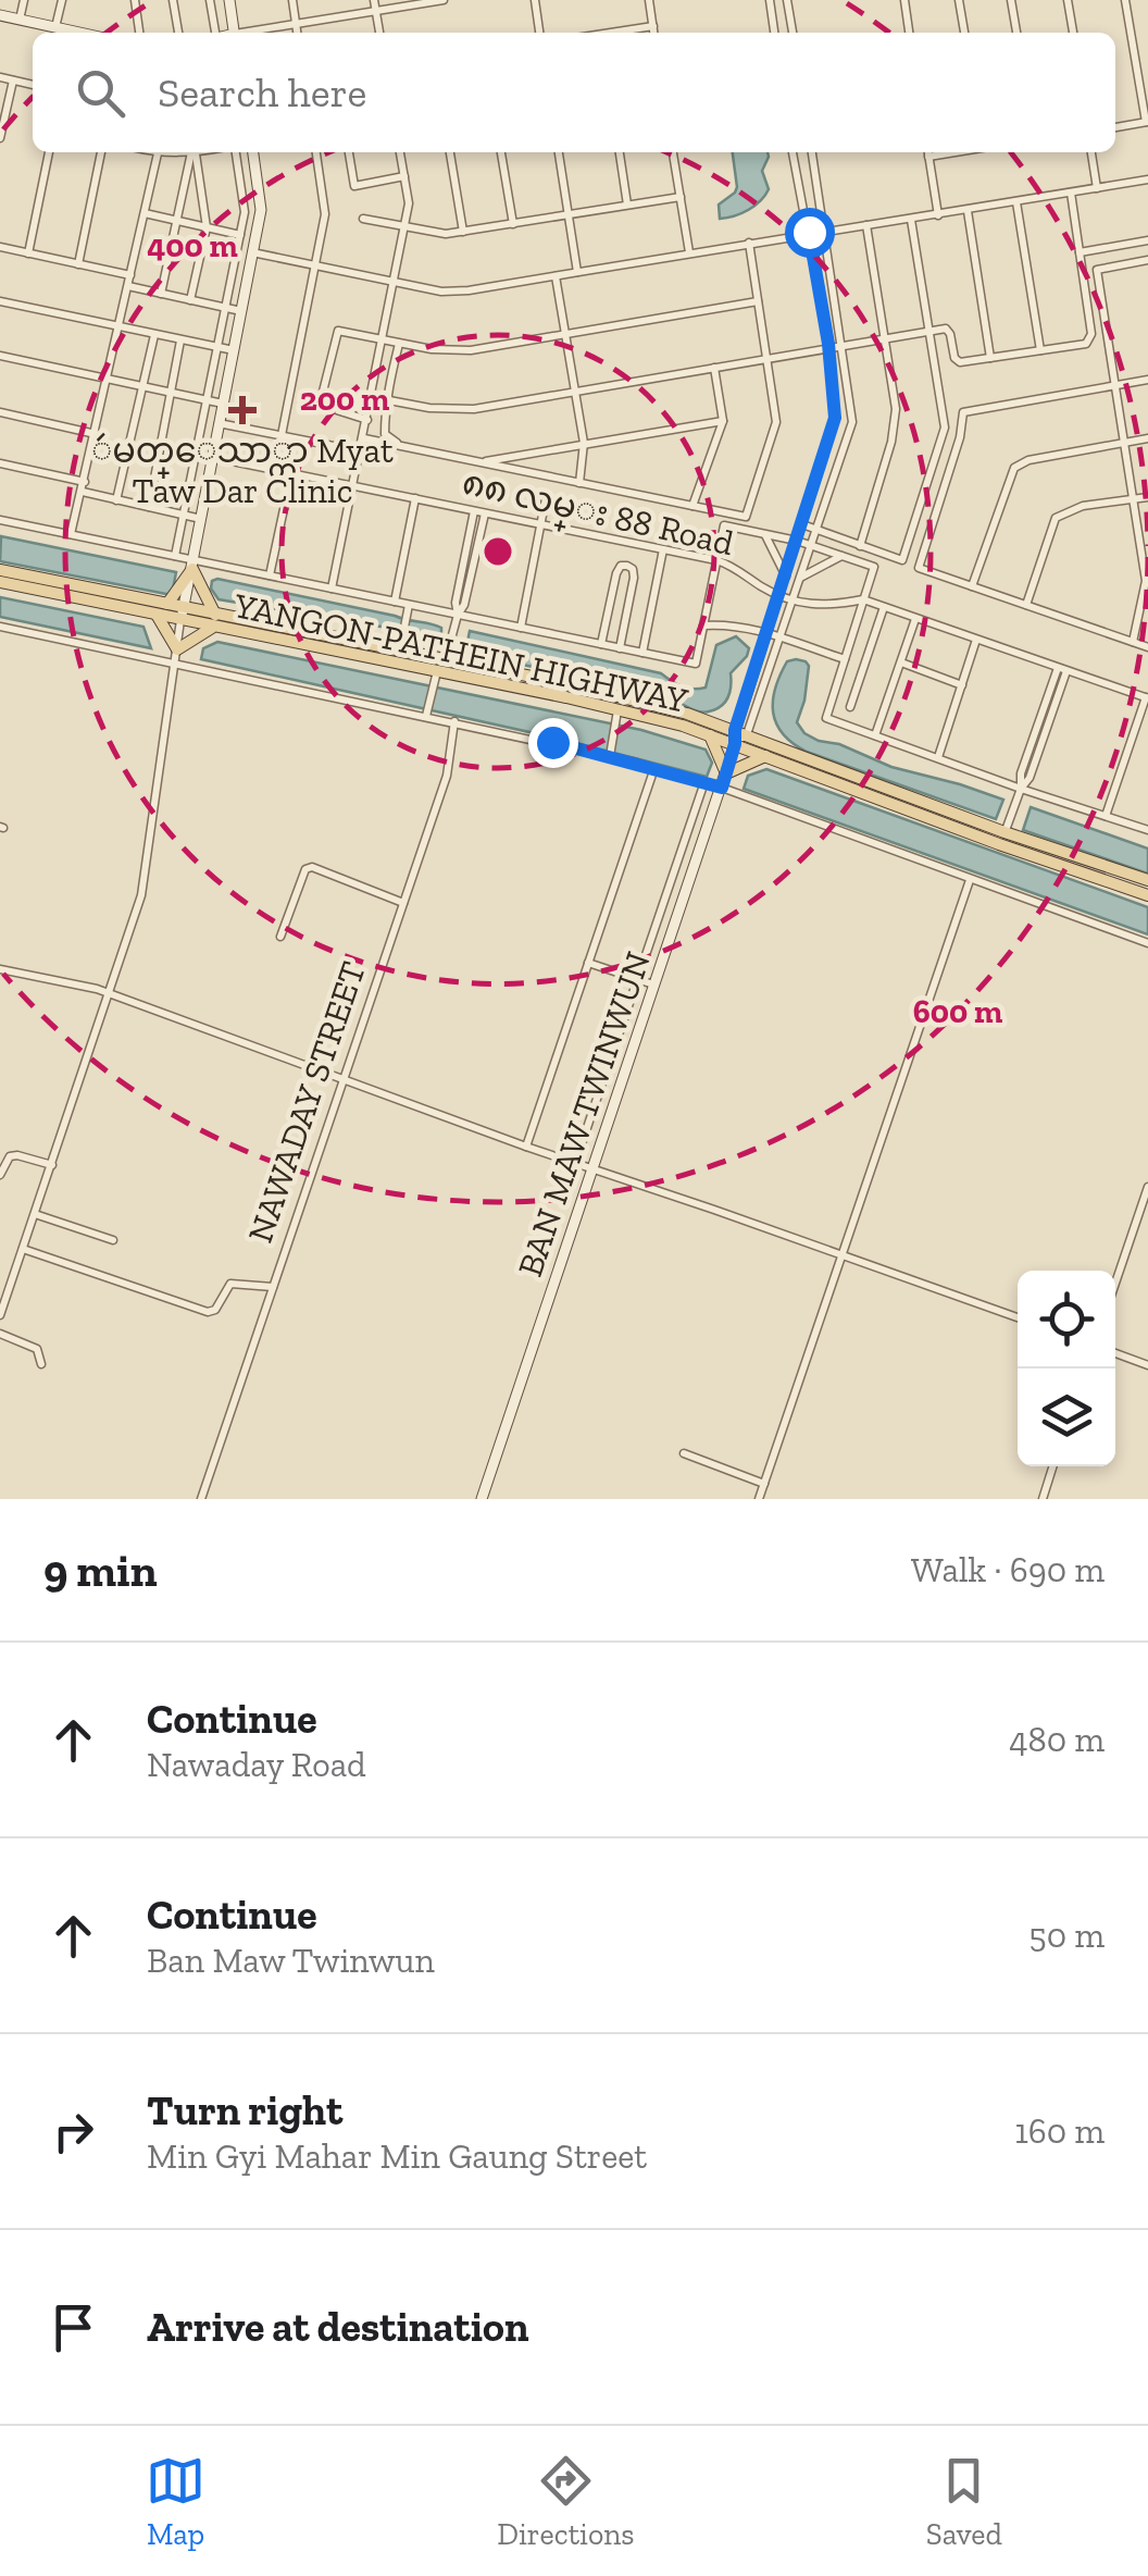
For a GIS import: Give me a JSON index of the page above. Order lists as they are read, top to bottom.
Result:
{
  "streets": {
    "main road": ["YANGON-PATHEIN HIGHWAY"],
    "street": ["၈၈ လမ္း 88 Road", "NAWADAY STREET", "BAN MAW TWINWUN"]
  },
  "crossings": [
    ["YANGON-PATHEIN HIGHWAY", "BAN MAW TWINWUN"]
  ],
  "places": {
    "health": ["ဴမတ္ေသာ္တာ Myat Taw Dar Clinic"]
  },
  "page": {
    "search": "Search here",
    "heading": ["9 min", "Walk · 690 m"],
    "list": [
      ["Continue", "Nawaday Road", "480 m"],
      ["Continue", "Ban Maw Twinwun", "50 m"],
      ["Turn right", "Min Gyi Mahar Min Gaung Street", "160 m"],
      "Arrive at destination"
    ],
    "nav": ["Map", "Directions", "Saved"]
  },
  "rings": ["400 m", "200 m", "600 m"]
}
